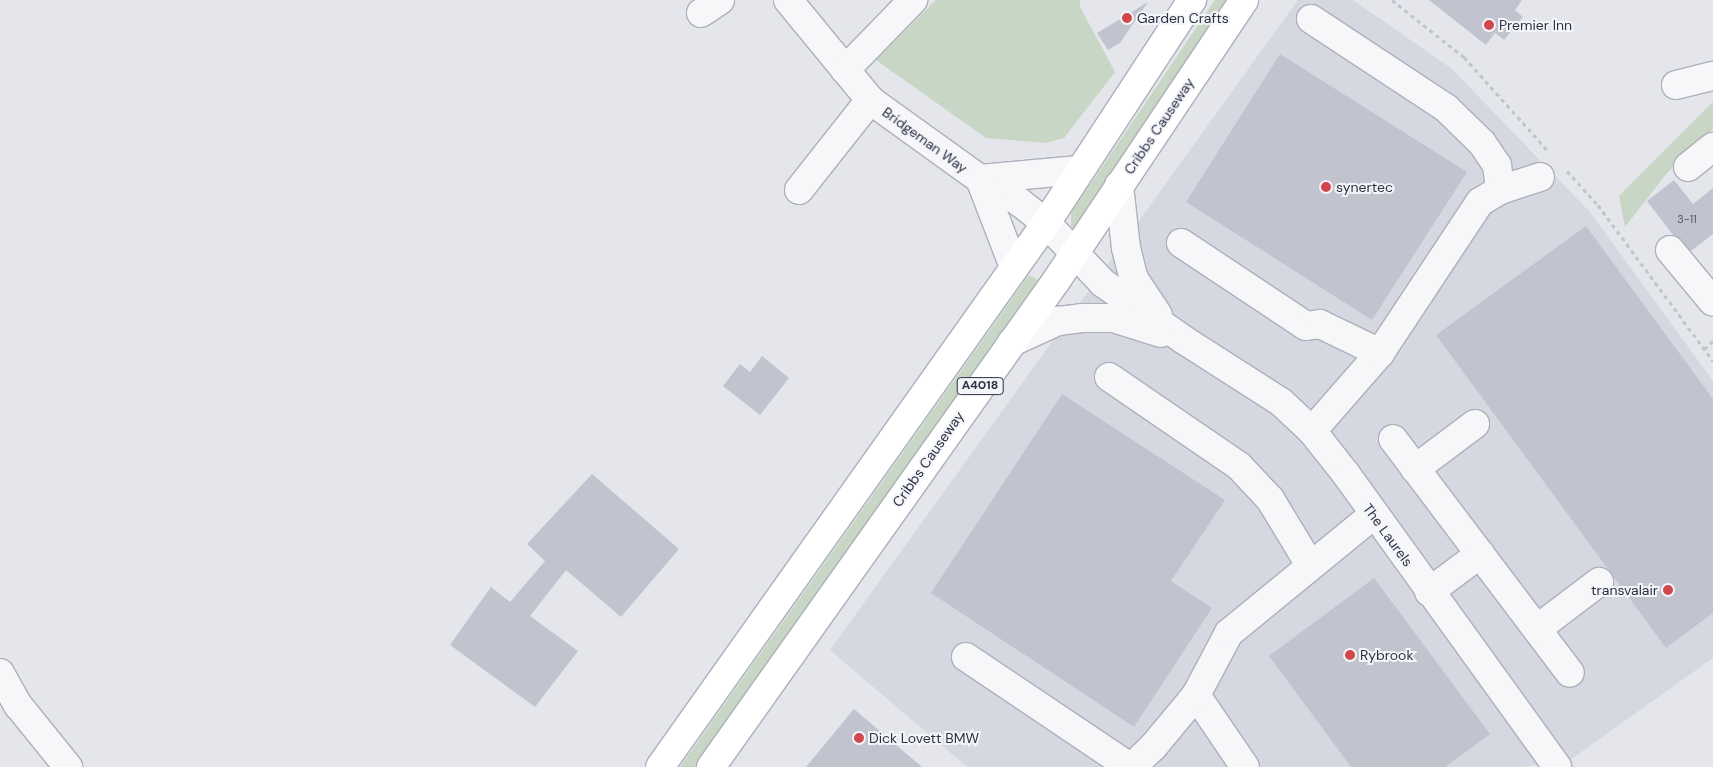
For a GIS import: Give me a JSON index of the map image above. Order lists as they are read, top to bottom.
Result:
{
  "streets": {
    "main road": ["Cribbs Causeway", "A4018"],
    "street": ["Bridgeman Way", "The Laurels"]
  },
  "crossings": [
    ["Cribbs Causeway", "The Laurels"],
    ["Bridgeman Way", "A4018"],
    ["Bridgeman Way", "The Laurels"],
    ["A4018", "The Laurels"]
  ],
  "places": [
    "Garden Crafts",
    "Premier Inn",
    "synertec",
    "transvalair",
    "Rybrook",
    "Dick Lovett BMW"
  ],
  "house_numbers": ["3-11"]
}
